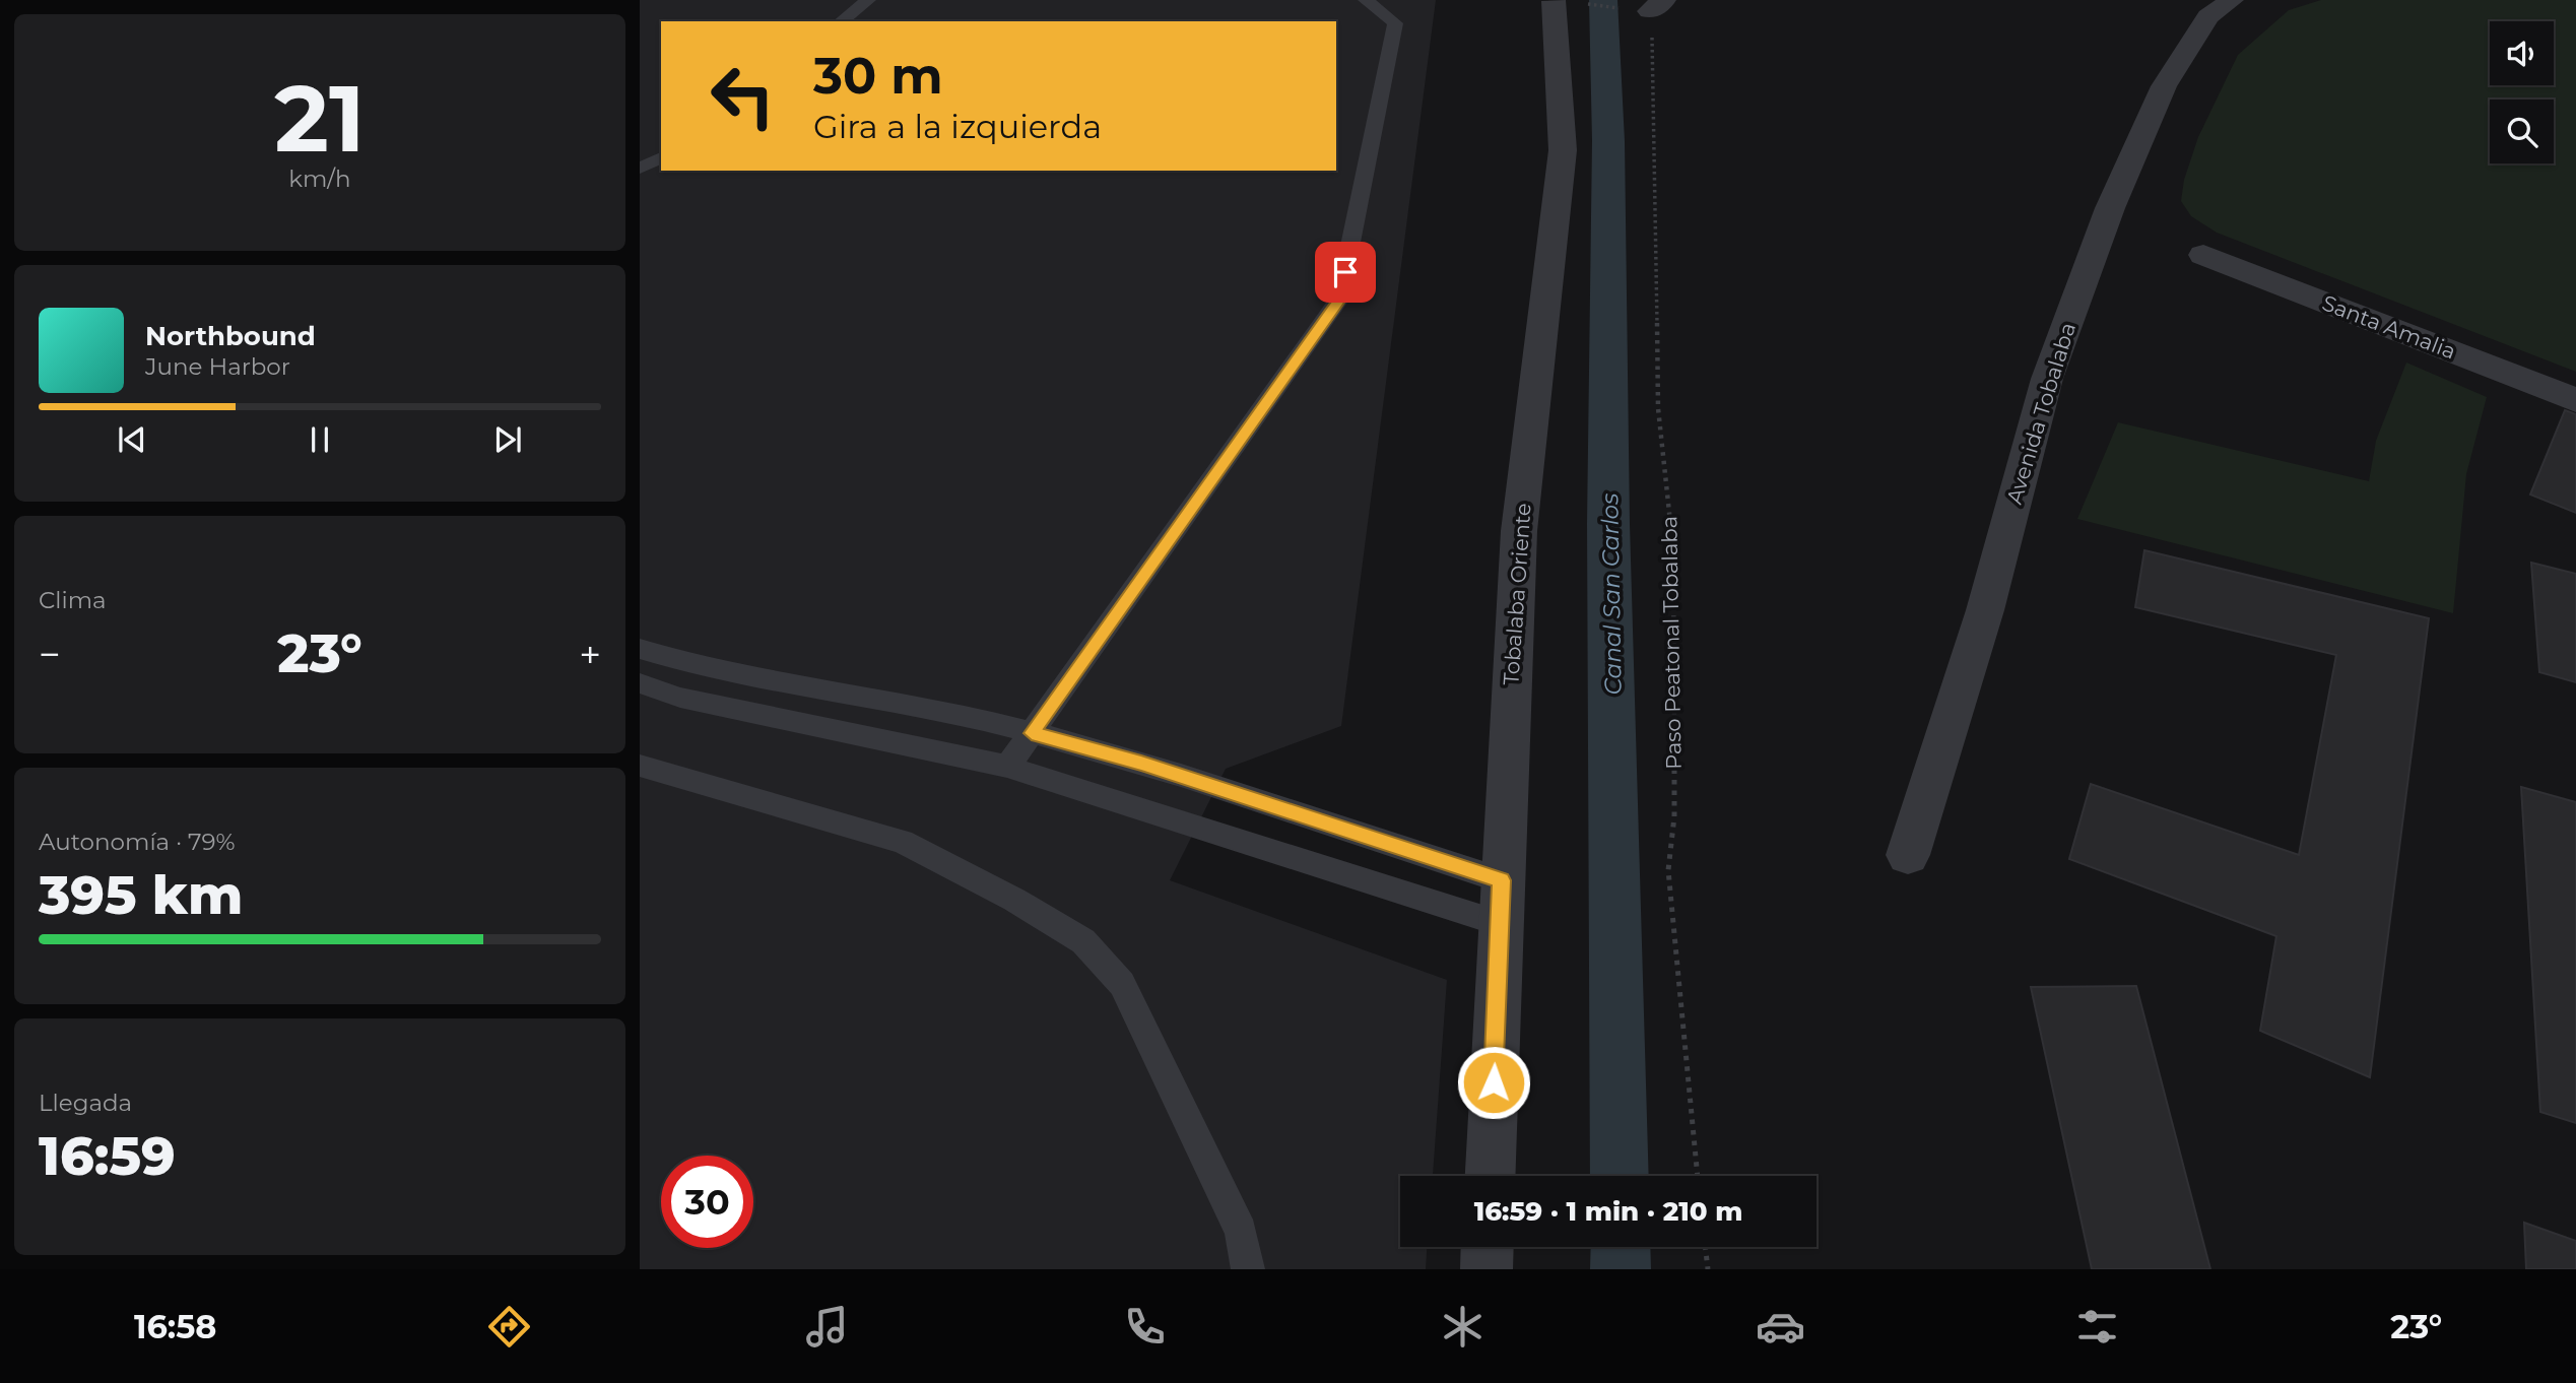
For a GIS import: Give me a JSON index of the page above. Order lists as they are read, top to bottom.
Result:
{
  "streets": {
    "street": ["Santa Amalia", "Avenida Tobalaba", "Tobalaba Oriente"],
    "path": ["Paso Peatonal Tobalaba"]
  },
  "crossings": [
    ["Tobalaba Oriente", "Paso Peatonal Tobalaba"]
  ],
  "water": ["Canal San Carlos"],
  "page": {
    "tile": [
      ["21", "km/h"],
      "Clima",
      ["Autonomía · 79%", "395 km"],
      ["Llegada", "16:59"]
    ],
    "turn": ["30 m", "Gira a la izquierda"],
    "song": ["Northbound", "June Harbor"],
    "heat": ["−", "23°", "+"],
    "limit": "30",
    "trip": "16:59 · 1 min · 210 m",
    "tabs": ["16:58", "23°"]
  }
}
